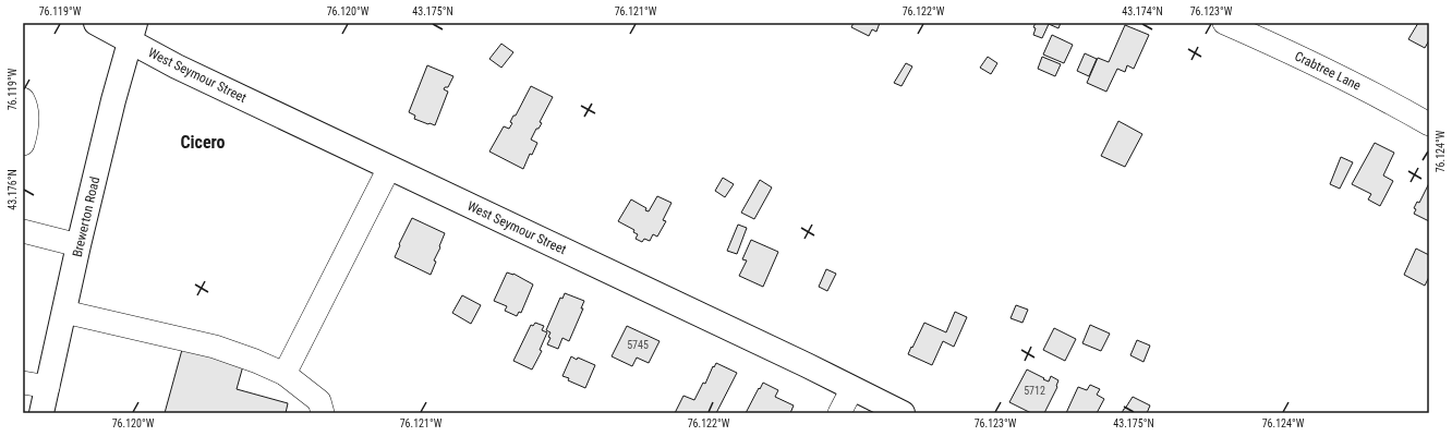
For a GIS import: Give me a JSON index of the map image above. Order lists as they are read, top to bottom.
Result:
{
  "streets": {
    "main road": ["West Seymour Street", "Brewerton Road"],
    "street": ["Crabtree Lane"]
  },
  "crossings": [
    ["West Seymour Street", "Brewerton Road"]
  ],
  "districts": ["Cicero"],
  "house_numbers": ["5745", "5712"],
  "coordinates": [
    "76.119°W",
    "76.120°W",
    "43.175°N",
    "76.121°W",
    "76.122°W",
    "43.174°N",
    "76.123°W",
    "76.124°W",
    "43.176°N"
  ]
}
